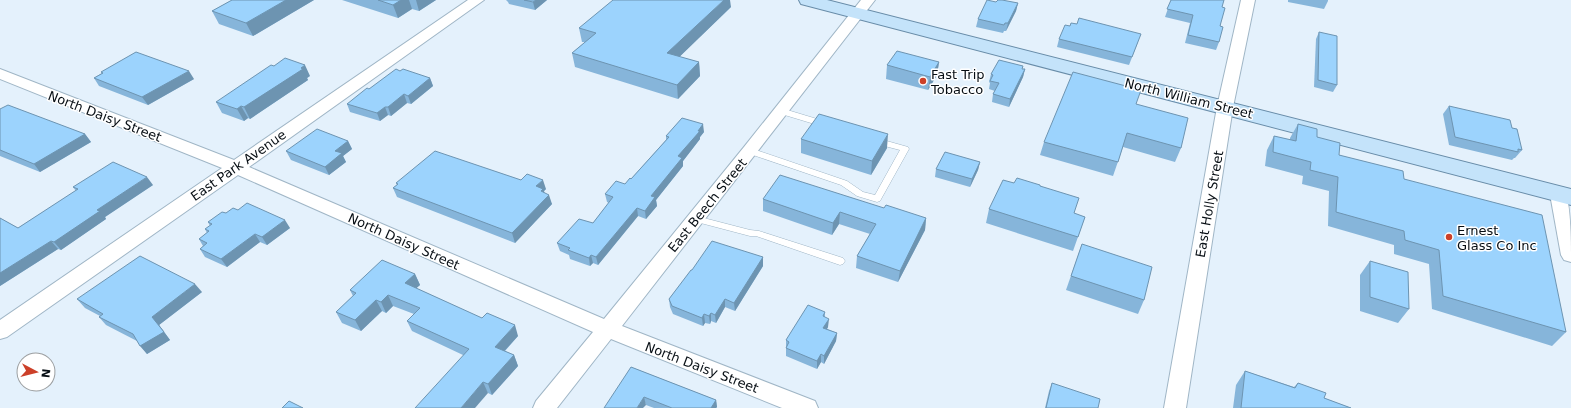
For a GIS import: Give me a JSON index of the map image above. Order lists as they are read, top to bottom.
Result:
{
  "streets": {
    "main road": ["North William Street"],
    "street": [
      "North Daisy Street",
      "East Park Avenue",
      "East Holly Street",
      "East Beech Street"
    ]
  },
  "crossings": [
    ["North William Street", "East Holly Street"],
    ["North William Street", "East Beech Street"],
    ["North Daisy Street", "East Park Avenue"],
    ["North Daisy Street", "East Beech Street"]
  ],
  "places": ["Fast Trip Tobacco", "Ernest Glass Co Inc"],
  "north": "right"
}
